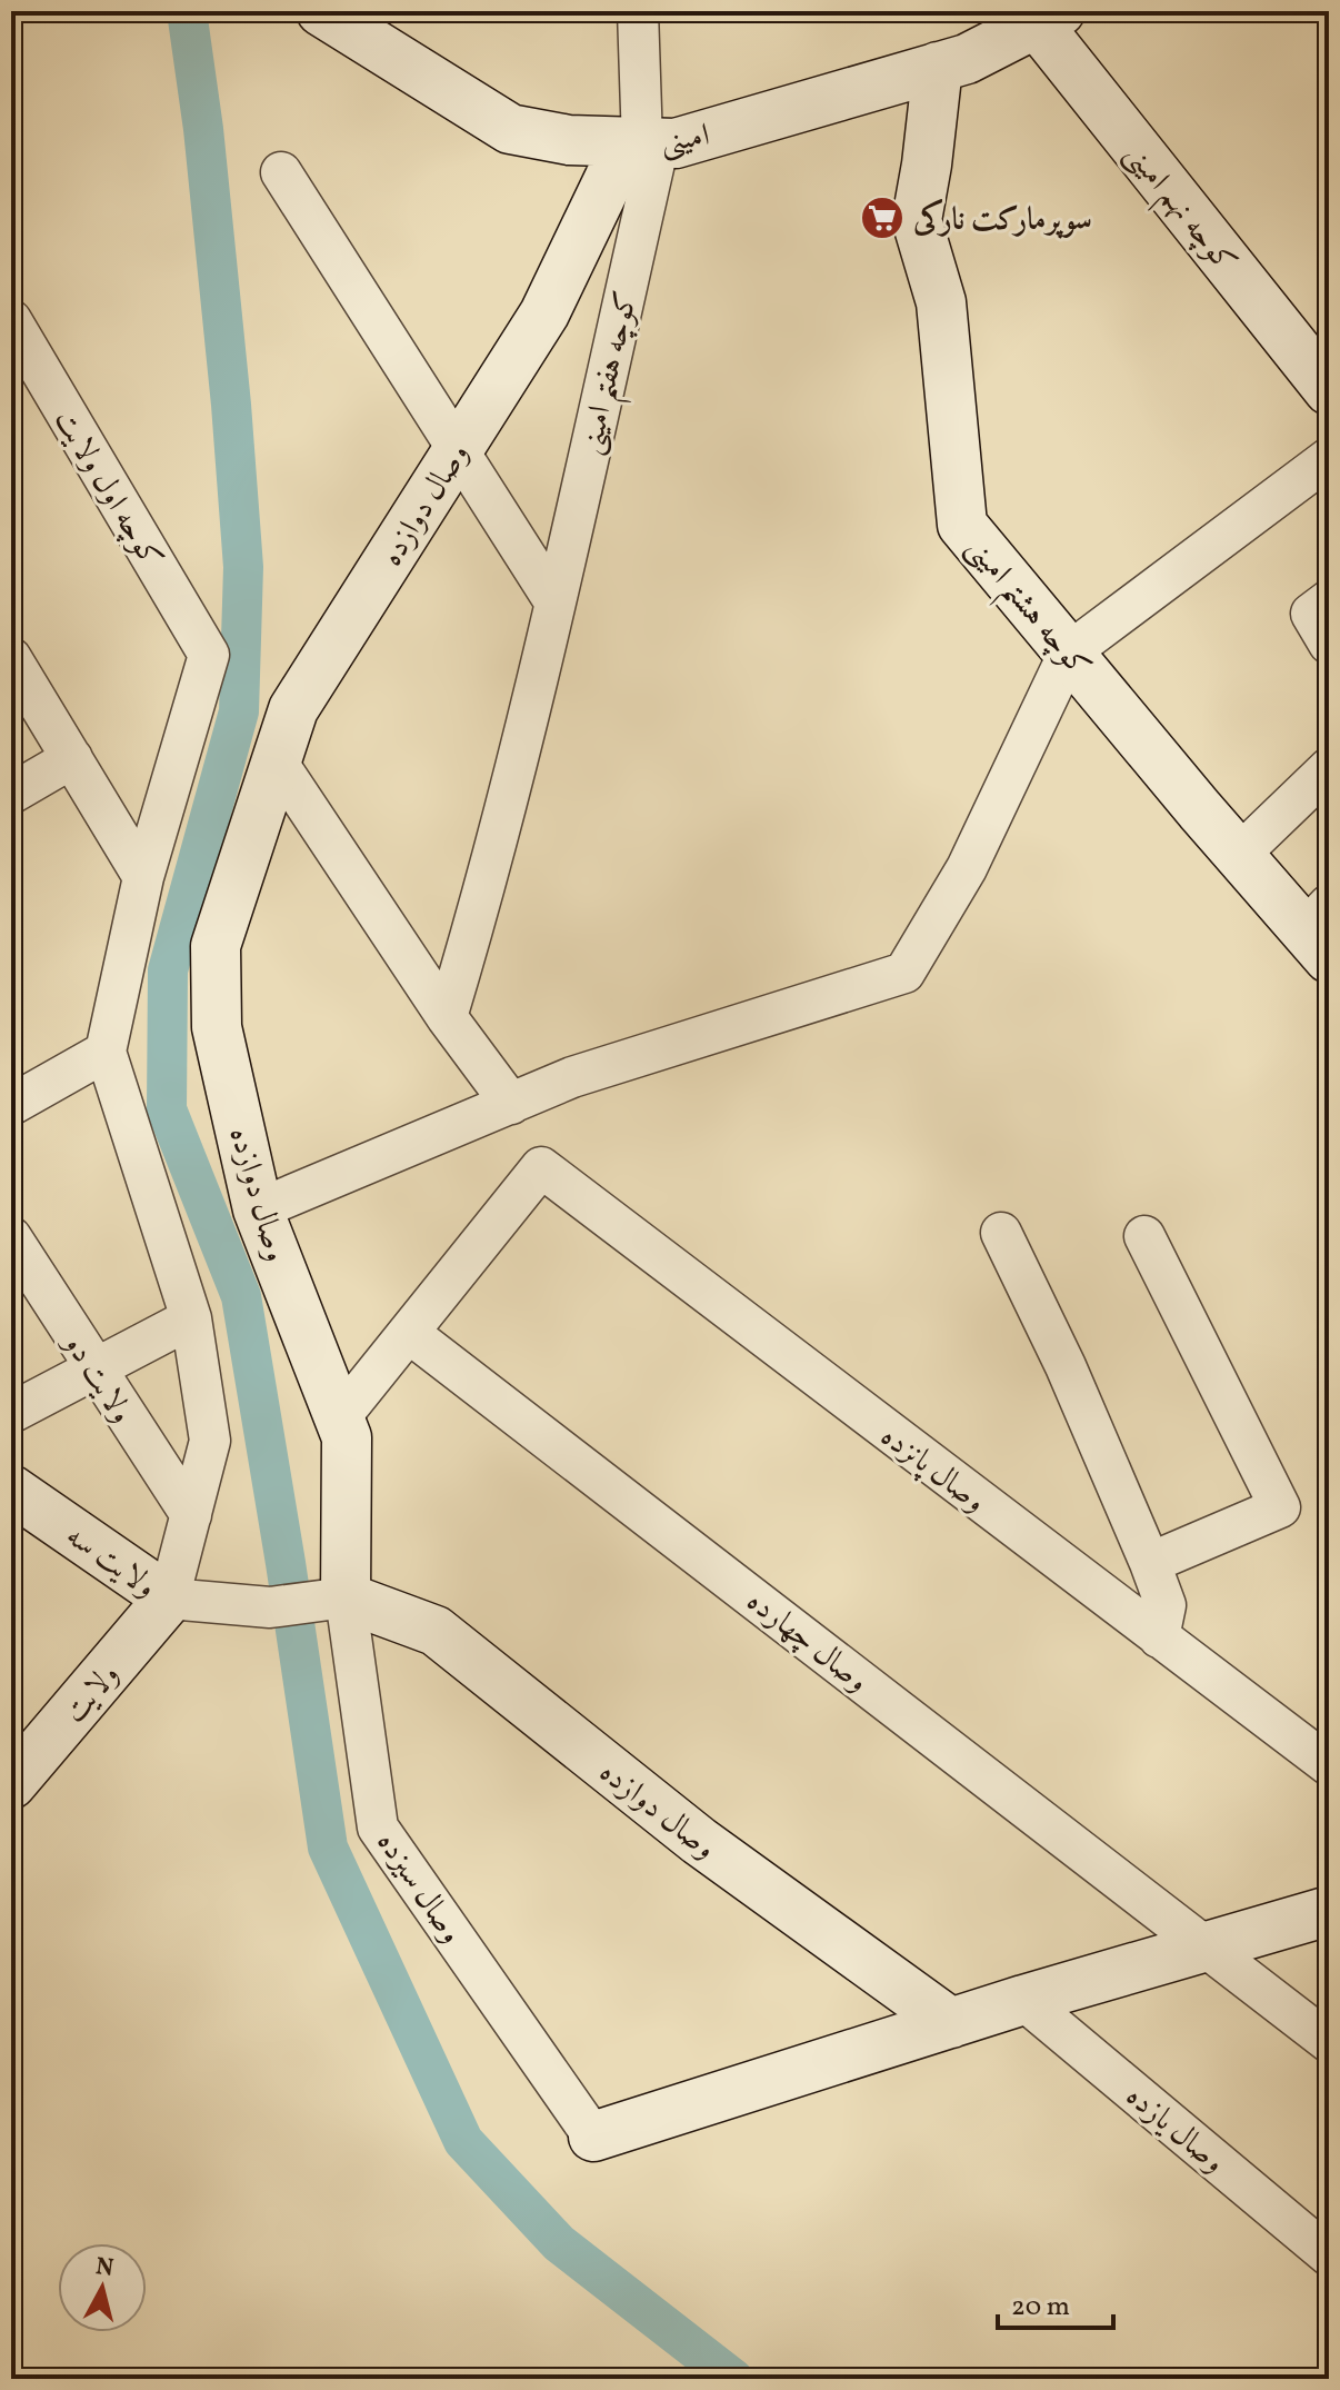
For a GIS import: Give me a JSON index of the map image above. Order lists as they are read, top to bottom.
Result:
{
  "streets": {
    "street": [
      "امینی",
      "کوچه نهم امینی",
      "کوچه هفتم امینی",
      "کوچه اول ولایت",
      "وصال دوازده",
      "کوچه هشتم امینی",
      "ولایت دو",
      "وصال پانزده",
      "ولایت سه",
      "وصال چهارده",
      "ولایت",
      "وصال سیزده",
      "وصال یازده"
    ]
  },
  "crossings": [
    ["امینی", "کوچه نهم امینی"],
    ["امینی", "کوچه هفتم امینی"],
    ["امینی", "وصال دوازده"],
    ["امینی", "کوچه هشتم امینی"],
    ["کوچه هفتم امینی", "وصال دوازده"],
    ["وصال دوازده", "وصال سیزده"],
    ["وصال پانزده", "وصال چهارده"],
    ["ولایت سه", "ولایت"]
  ],
  "places": {
    "supermarket": ["سوپرمارکت نارکی"]
  },
  "scale_bar": "20 m",
  "north": "top"
}
